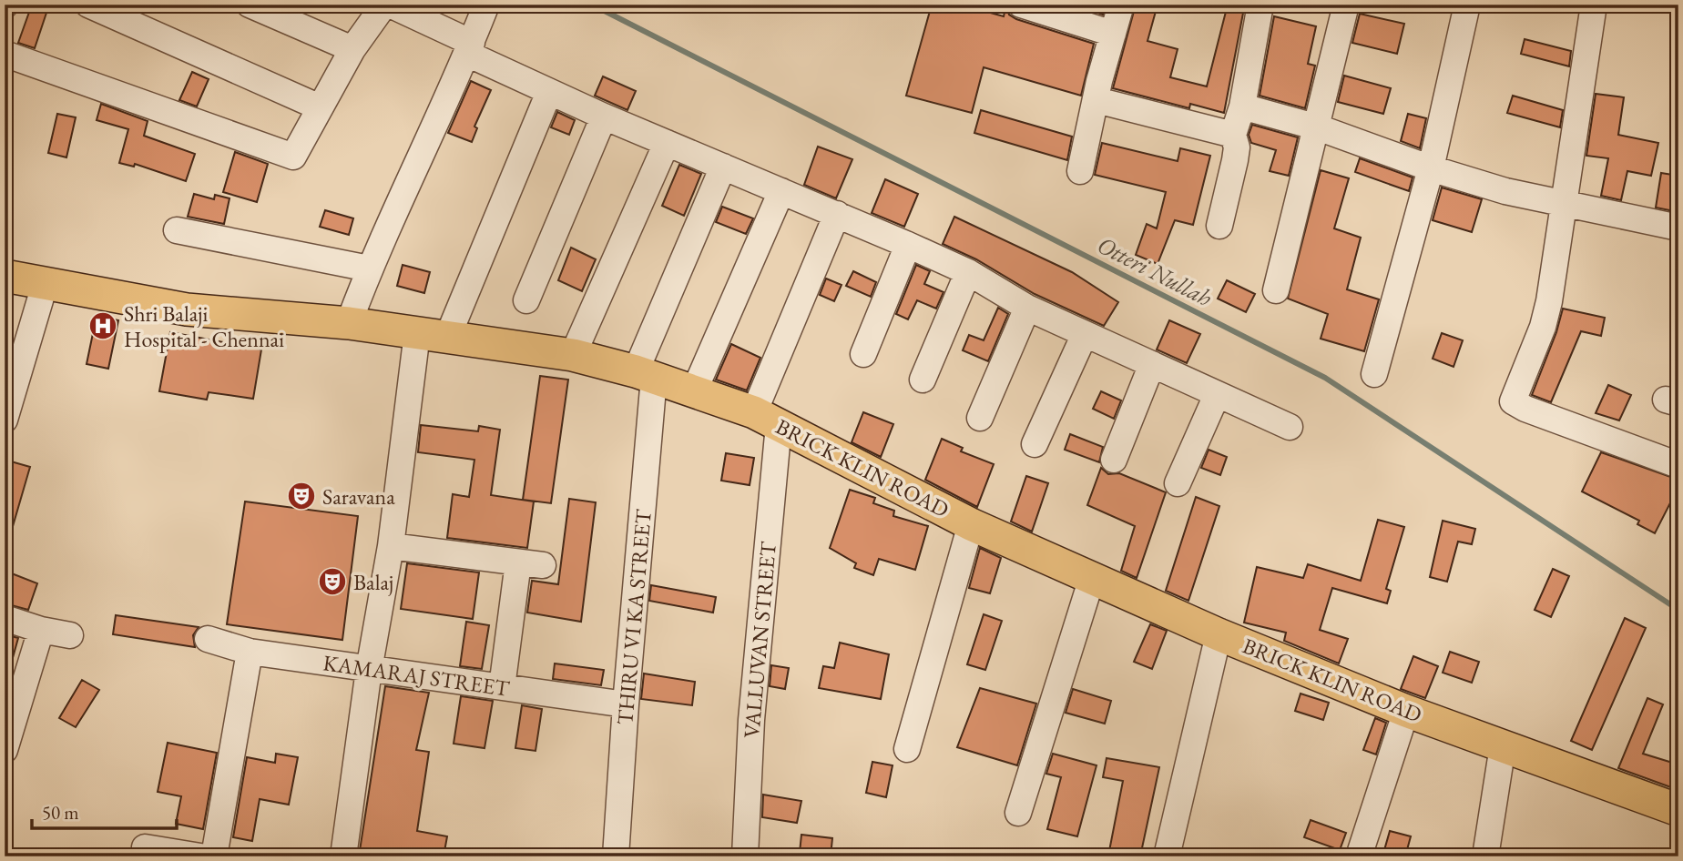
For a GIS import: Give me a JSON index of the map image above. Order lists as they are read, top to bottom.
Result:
{
  "streets": {
    "main road": ["BRICK KLIN ROAD"],
    "street": ["THIRU VI KA STREET", "VALLUVAN STREET", "KAMARAJ STREET"]
  },
  "crossings": [
    ["BRICK KLIN ROAD", "THIRU VI KA STREET"],
    ["BRICK KLIN ROAD", "VALLUVAN STREET"],
    ["THIRU VI KA STREET", "KAMARAJ STREET"]
  ],
  "water": ["Otteri Nullah"],
  "places": {
    "hospital": ["Shri Balaji Hospital - Chennai"],
    "theatre": ["Saravana", "Balaj"]
  },
  "scale_bar": "50 m"
}
